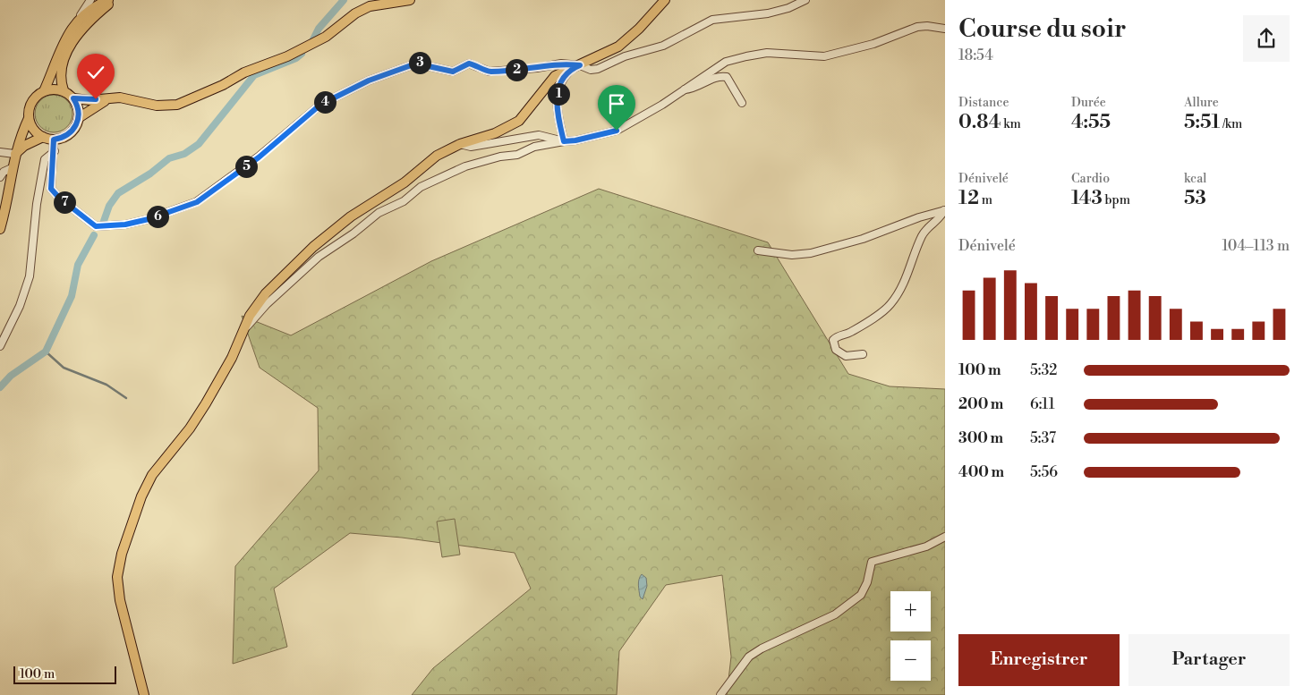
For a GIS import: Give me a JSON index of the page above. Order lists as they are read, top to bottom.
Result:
{
  "scale_bar": "100 m",
  "page": {
    "heading": ["Course du soir", "18:54"],
    "pins": [
      "3",
      "2",
      "1",
      "4",
      "5",
      "7",
      "6"
    ],
    "stats": [
      ["Distance", "0.84 km"],
      ["Durée", "4:55"],
      ["Allure", "5:51 /km"],
      ["Dénivelé", "12 m"],
      ["Cardio", "143 bpm"],
      ["kcal", "53"]
    ],
    "chart": ["Dénivelé", "104–113 m"],
    "list": [
      {
        "name": "100 m",
        "note": "5:32"
      },
      {
        "name": "200 m",
        "note": "6:11"
      },
      {
        "name": "300 m",
        "note": "5:37"
      },
      {
        "name": "400 m",
        "note": "5:56"
      }
    ],
    "map_buttons": ["+", "−"],
    "buttons": ["Enregistrer", "Partager"],
    "scale": "100 m"
  }
}
